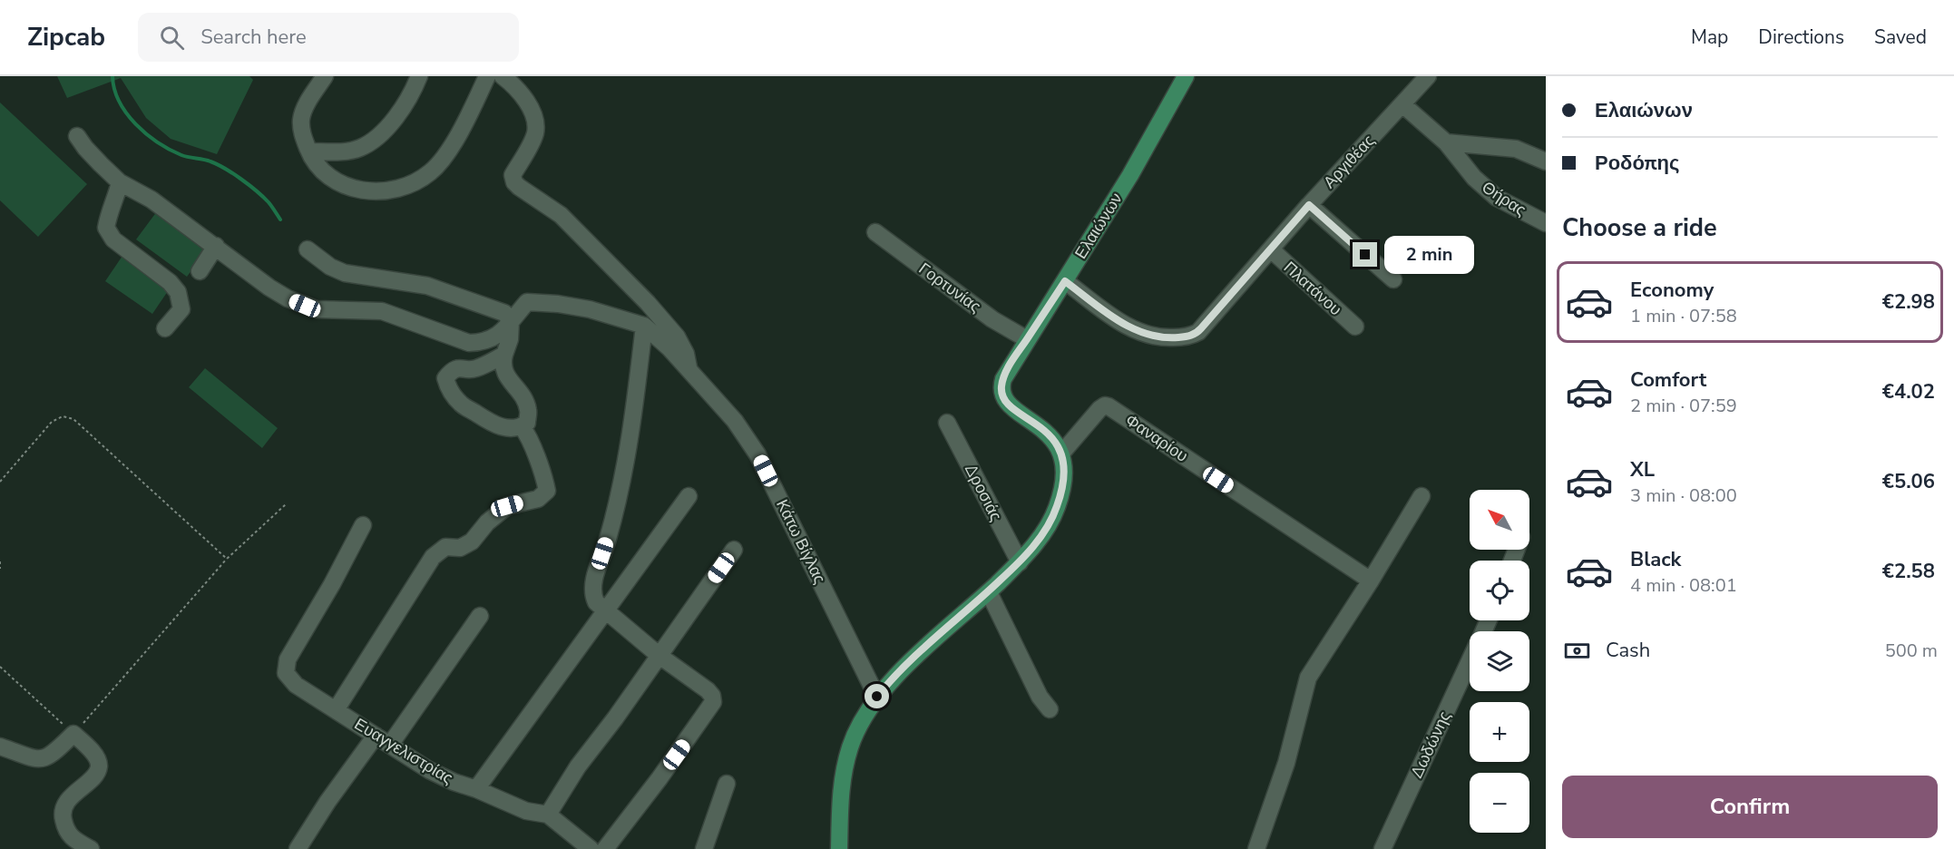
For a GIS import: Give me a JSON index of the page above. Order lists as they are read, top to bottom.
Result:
{
  "streets": {
    "main road": ["Ελαιώνων"],
    "street": [
      "Αργιθέας",
      "Θήρας",
      "Γορτυνίας",
      "Πλατάνου",
      "Φαναρίου",
      "Δροσιάς",
      "Κάτω Βίγλας",
      "Δωδώνης",
      "Ευαγγελιστρίας"
    ]
  },
  "crossings": [
    ["Αργιθέας", "Θήρας"],
    ["Αργιθέας", "Ελαιώνων"],
    ["Αργιθέας", "Πλατάνου"],
    ["Ελαιώνων", "Γορτυνίας"],
    ["Ελαιώνων", "Φαναρίου"]
  ],
  "north": "top left",
  "page": {
    "header": "Zipcab",
    "search": "Search here",
    "nav": ["Map", "Directions", "Saved"],
    "banner": ["Ελαιώνων", "Ροδόπης"],
    "heading": "Choose a ride",
    "bubble": "2 min",
    "list": [
      {
        "name": "Economy",
        "note": "1 min · 07:58",
        "value": "€2.98"
      },
      {
        "name": "Comfort",
        "note": "2 min · 07:59",
        "value": "€4.02"
      },
      {
        "name": "XL",
        "note": "3 min · 08:00",
        "value": "€5.06"
      },
      {
        "name": "Black",
        "note": "4 min · 08:01",
        "value": "€2.58"
      }
    ],
    "map_buttons": ["+", "−"],
    "pay": ["Cash", "500 m"],
    "buttons": "Confirm"
  }
}
